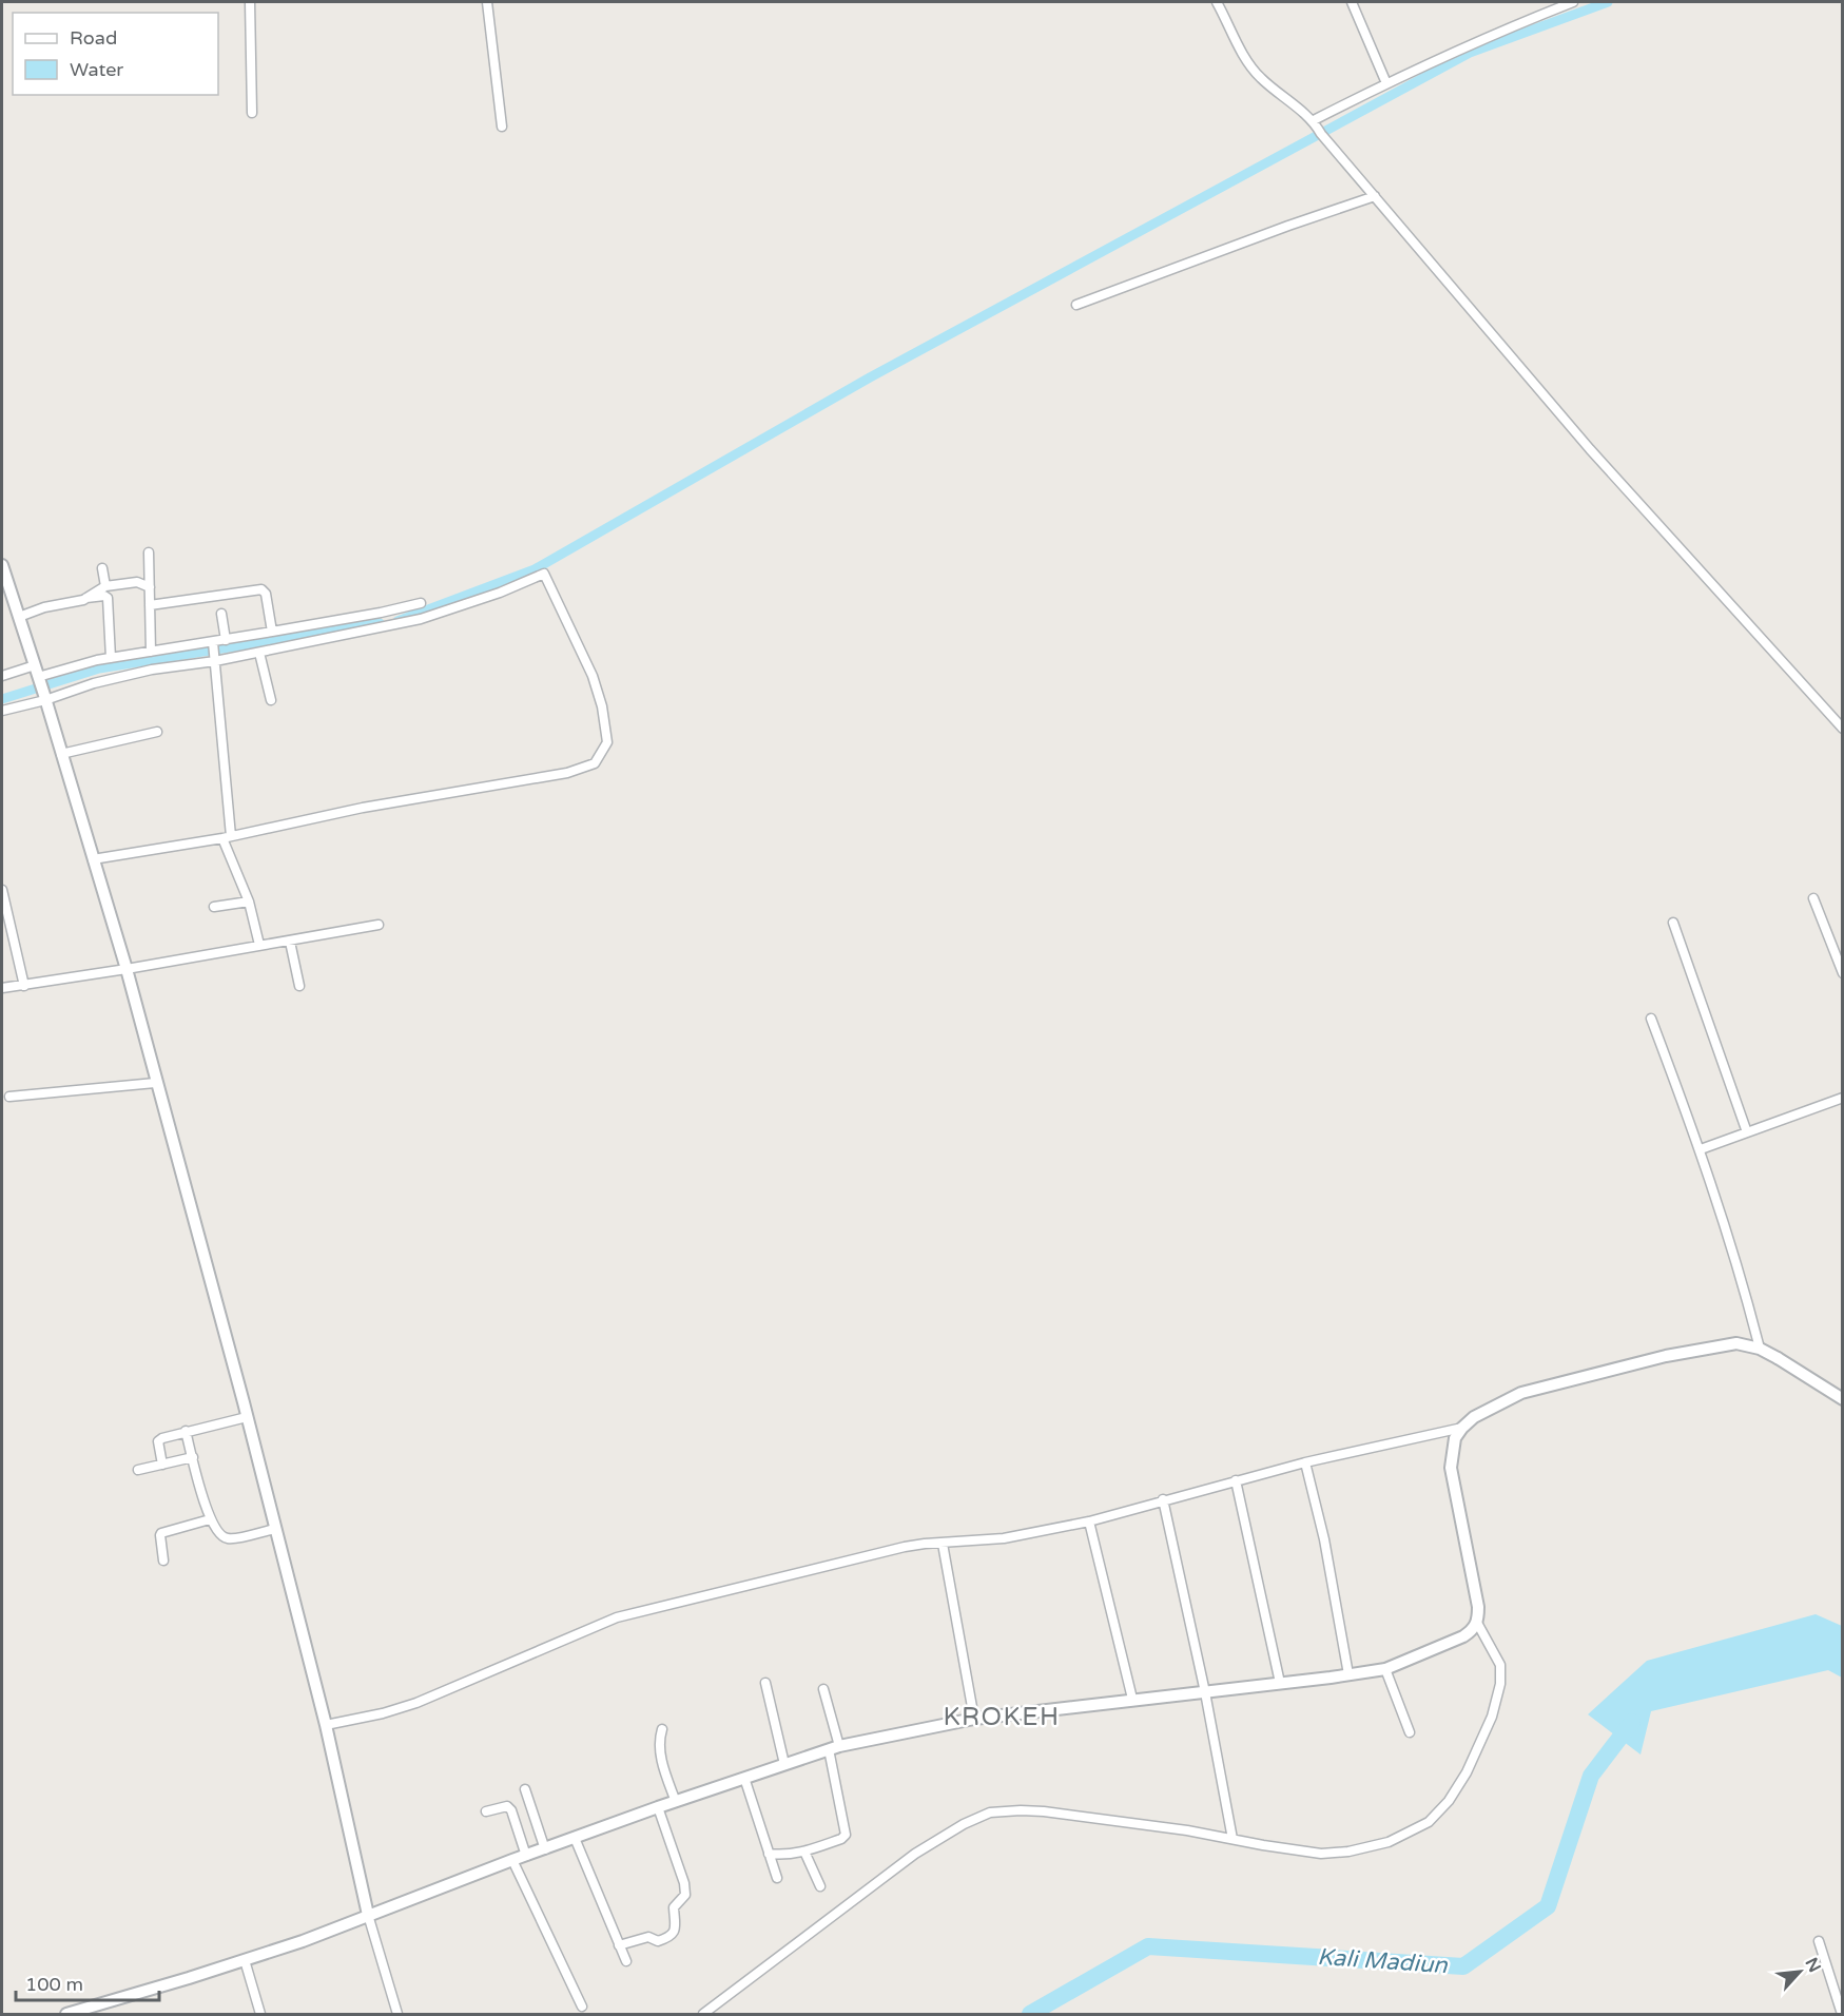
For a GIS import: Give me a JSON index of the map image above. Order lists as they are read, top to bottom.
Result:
{
  "districts": ["KROKEH"],
  "water": ["Kali Madiun"],
  "legend": ["Road", "Water"],
  "scale_bar": "100 m",
  "north": "top right"
}
